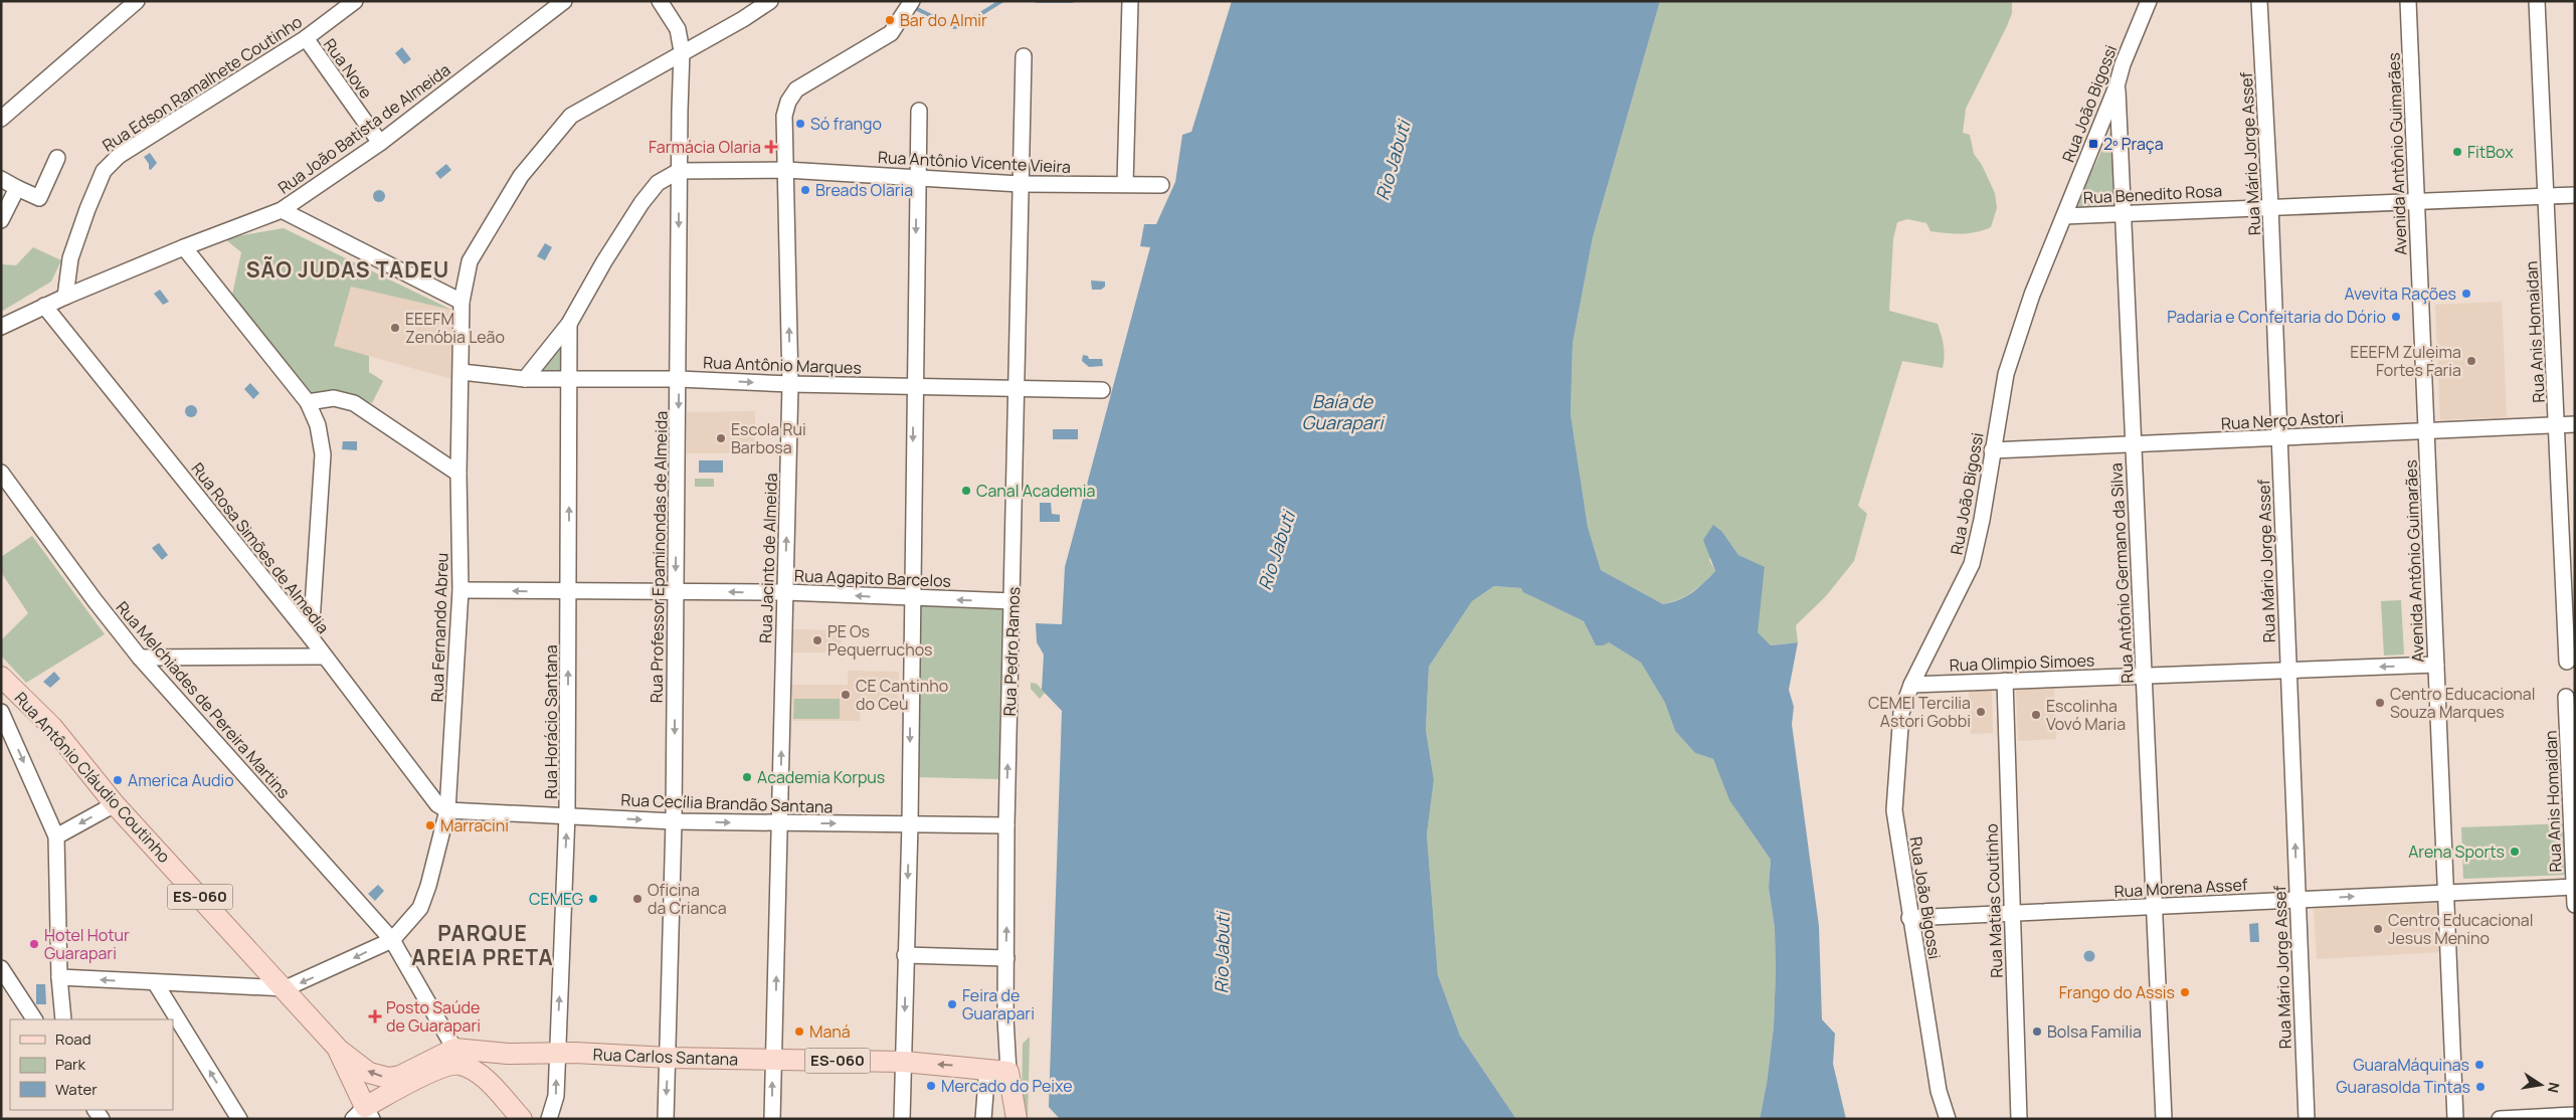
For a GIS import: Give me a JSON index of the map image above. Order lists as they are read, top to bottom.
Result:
{
  "streets": {
    "main road": [
      "Rua Pedro Ramos",
      "Rua Antônio Cláudio Coutinho",
      "ES-060",
      "Rua Carlos Santana"
    ],
    "street": [
      "Rua Nove",
      "Rua Edson Ramalhete Coutinho",
      "Rua João Bigossi",
      "Rua João Batista de Almeida",
      "Rua Mário Jorge Assef",
      "Avenida Antônio Guimarães",
      "Rua Antônio Vicente Vieira",
      "Rua Benedito Rosa",
      "Rua Anis Homaidan",
      "Rua Antônio Marques",
      "Rua Nerço Astori",
      "Rua Rosa Simões de Almedia",
      "Rua Professor Epaminondas de Almeida",
      "Rua Jacinto de Almeida",
      "Rua Antônio Germano da Silva",
      "Rua Agapito Barcelos",
      "Rua Fernando Abreu",
      "Rua Olimpio Simoes",
      "Rua Melchiades de Pereira Martins",
      "Rua Horácio Santana",
      "Rua Cecília Brandão Santana",
      "Rua Morena Assef",
      "Rua Matias Coutinho"
    ]
  },
  "crossings": [
    ["Rua Nove", "Rua Edson Ramalhete Coutinho"],
    ["Rua Nove", "Rua João Batista de Almeida"],
    ["Rua Edson Ramalhete Coutinho", "Rua João Batista de Almeida"],
    ["Rua João Bigossi", "Rua Benedito Rosa"],
    ["Rua João Bigossi", "Rua Nerço Astori"],
    ["Rua João Bigossi", "Rua Antônio Germano da Silva"],
    ["Rua João Bigossi", "Rua Olimpio Simoes"],
    ["Rua João Bigossi", "Rua Morena Assef"],
    ["Rua João Batista de Almeida", "Rua Rosa Simões de Almedia"],
    ["Rua Mário Jorge Assef", "Rua Benedito Rosa"],
    ["Rua Mário Jorge Assef", "Rua Nerço Astori"],
    ["Rua Mário Jorge Assef", "Rua Olimpio Simoes"],
    ["Rua Mário Jorge Assef", "Rua Morena Assef"],
    ["Avenida Antônio Guimarães", "Rua Benedito Rosa"],
    ["Avenida Antônio Guimarães", "Rua Nerço Astori"],
    ["Avenida Antônio Guimarães", "Rua Olimpio Simoes"],
    ["Avenida Antônio Guimarães", "Rua Morena Assef"],
    ["Rua Antônio Vicente Vieira", "Rua Professor Epaminondas de Almeida"],
    ["Rua Antônio Vicente Vieira", "Rua Jacinto de Almeida"],
    ["Rua Antônio Vicente Vieira", "Rua Pedro Ramos"],
    ["Rua Antônio Vicente Vieira", "Rua Horácio Santana"],
    ["Rua Benedito Rosa", "Rua Anis Homaidan"],
    ["Rua Benedito Rosa", "Rua Antônio Germano da Silva"],
    ["Rua Anis Homaidan", "Rua Nerço Astori"],
    ["Rua Anis Homaidan", "Rua Morena Assef"],
    ["Rua Antônio Marques", "Rua Professor Epaminondas de Almeida"],
    ["Rua Antônio Marques", "Rua Jacinto de Almeida"],
    ["Rua Antônio Marques", "Rua Fernando Abreu"],
    ["Rua Antônio Marques", "Rua Pedro Ramos"],
    ["Rua Antônio Marques", "Rua Horácio Santana"],
    ["Rua Nerço Astori", "Rua Antônio Germano da Silva"],
    ["Rua Rosa Simões de Almedia", "Rua Fernando Abreu"],
    ["Rua Rosa Simões de Almedia", "Rua Cecília Brandão Santana"],
    ["Rua Professor Epaminondas de Almeida", "Rua Agapito Barcelos"],
    ["Rua Professor Epaminondas de Almeida", "Rua Horácio Santana"],
    ["Rua Professor Epaminondas de Almeida", "Rua Cecília Brandão Santana"],
    ["Rua Professor Epaminondas de Almeida", "Rua Carlos Santana"],
    ["Rua Jacinto de Almeida", "Rua Agapito Barcelos"],
    ["Rua Jacinto de Almeida", "Rua Cecília Brandão Santana"],
    ["Rua Jacinto de Almeida", "Rua Carlos Santana"],
    ["Rua Antônio Germano da Silva", "Rua Olimpio Simoes"],
    ["Rua Antônio Germano da Silva", "Rua Morena Assef"],
    ["Rua Agapito Barcelos", "Rua Fernando Abreu"],
    ["Rua Agapito Barcelos", "Rua Pedro Ramos"],
    ["Rua Agapito Barcelos", "Rua Horácio Santana"],
    ["Rua Fernando Abreu", "Rua Melchiades de Pereira Martins"],
    ["Rua Fernando Abreu", "Rua Cecília Brandão Santana"],
    ["Rua Pedro Ramos", "Rua Cecília Brandão Santana"],
    ["Rua Pedro Ramos", "Rua Carlos Santana"],
    ["Rua Olimpio Simoes", "Rua Matias Coutinho"],
    ["Rua Melchiades de Pereira Martins", "ES-060"],
    ["Rua Melchiades de Pereira Martins", "Rua Carlos Santana"],
    ["Rua Horácio Santana", "Rua Cecília Brandão Santana"],
    ["Rua Horácio Santana", "Rua Carlos Santana"],
    ["Rua Antônio Cláudio Coutinho", "ES-060"],
    ["Rua Morena Assef", "Rua Matias Coutinho"],
    ["ES-060", "Rua Carlos Santana"]
  ],
  "one_way": [
    "Rua Professor Epaminondas de Almeida",
    "Rua Agapito Barcelos",
    "Rua Horácio Santana",
    "Rua Cecília Brandão Santana"
  ],
  "districts": ["SÃO JUDAS TADEU", "PARQUE AREIA PRETA"],
  "water": ["Rio Jabuti", "Baía de Guarapari"],
  "places": {
    "other": [
      "Bar do Almir",
      "Só frango",
      "FitBox",
      "Breads Olaria",
      "Avevita Rações",
      "Padaria e Confeitaria do Dório",
      "EEEFM Zenóbia Leão",
      "EEEFM Zuleima Fortes Faria",
      "Escola Rui Barbosa",
      "Canal Academia",
      "PE Os Pequerruchos",
      "CE Cantinho do Ceu",
      "Centro Educacional Souza Marques",
      "CEMEI Tercilia Astori Gobbi",
      "Escolinha Vovó Maria",
      "Academia Korpus",
      "America Audio",
      "Marracini",
      "Arena Sports",
      "CEMEG",
      "Oficina da Crianca",
      "Centro Educacional Jesus Menino",
      "Hotel Hotur Guarapari",
      "Frango do Assis",
      "Feira de Guarapari",
      "Maná",
      "Bolsa Familia",
      "GuaraMáquinas",
      "Mercado do Peixe",
      "Guarasolda Tintas"
    ],
    "transit": ["2º Praça"],
    "health": ["Farmácia Olaria", "Posto Saúde de Guarapari"]
  },
  "legend": ["Road", "Park", "Water"],
  "north": "right"
}
